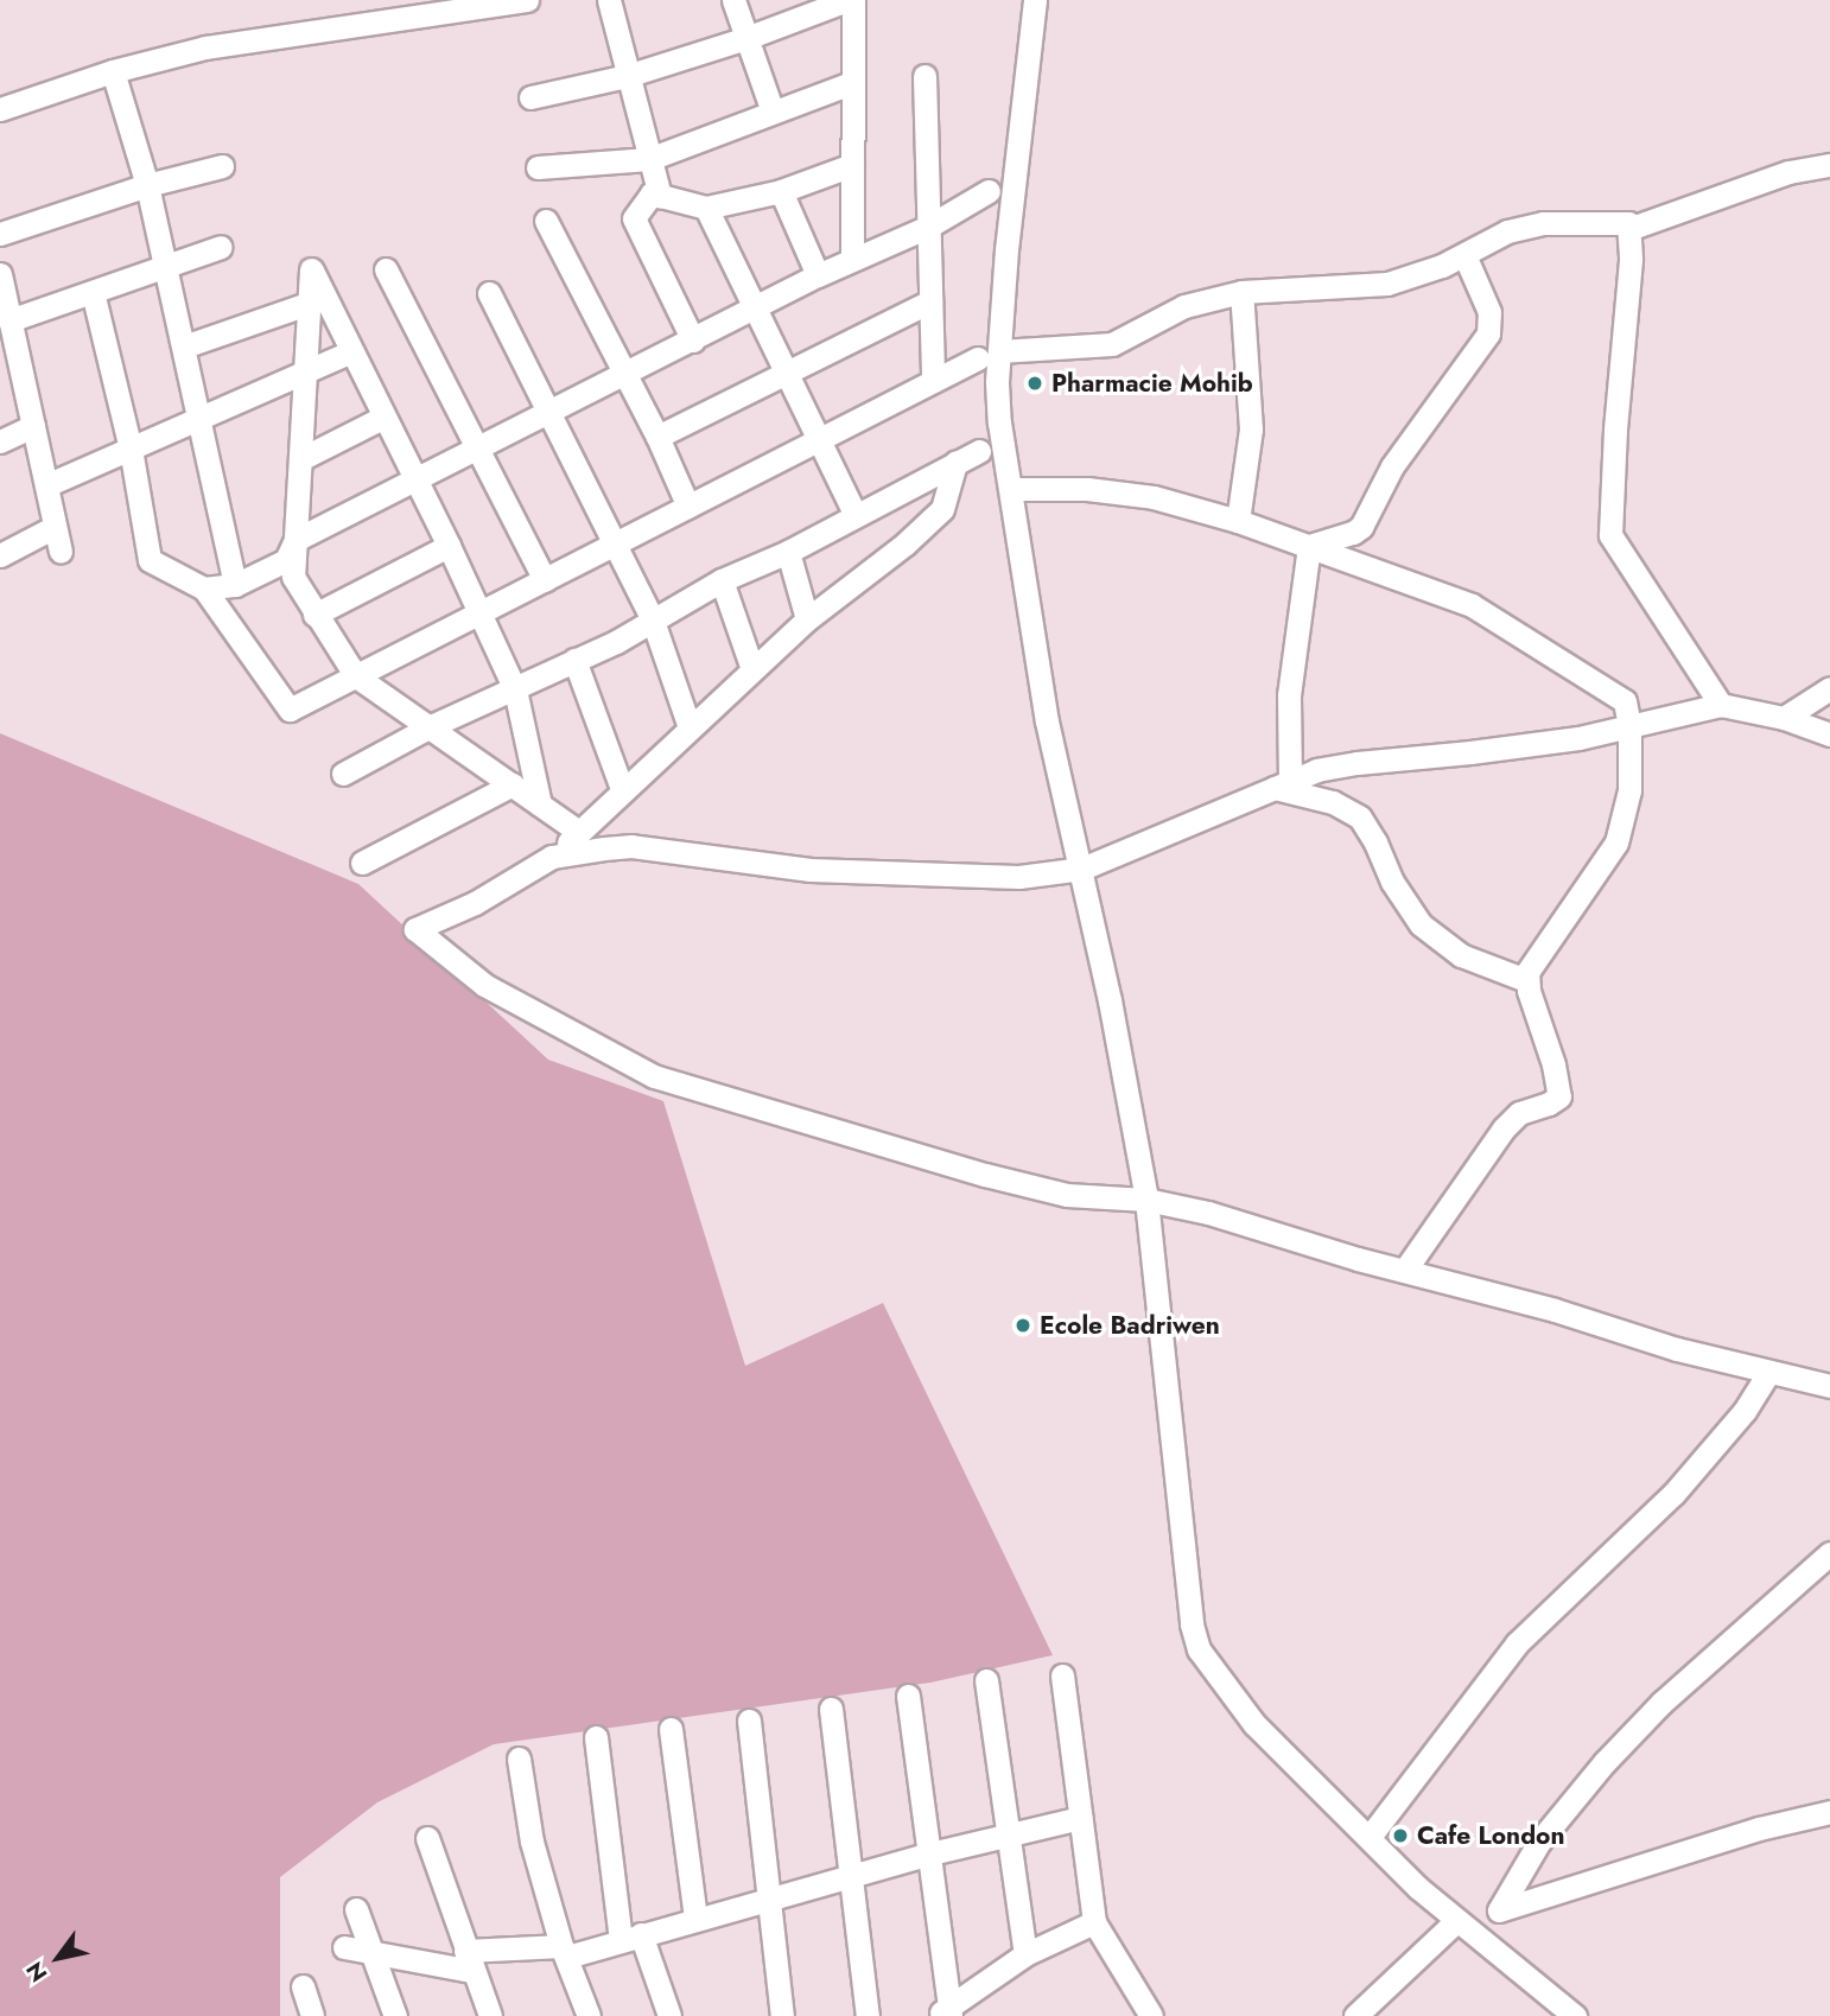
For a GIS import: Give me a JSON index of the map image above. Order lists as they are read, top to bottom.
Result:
{
  "places": ["Pharmacie Mohib", "Ecole Badriwen", "Cafe London"],
  "north": "bottom left"
}
